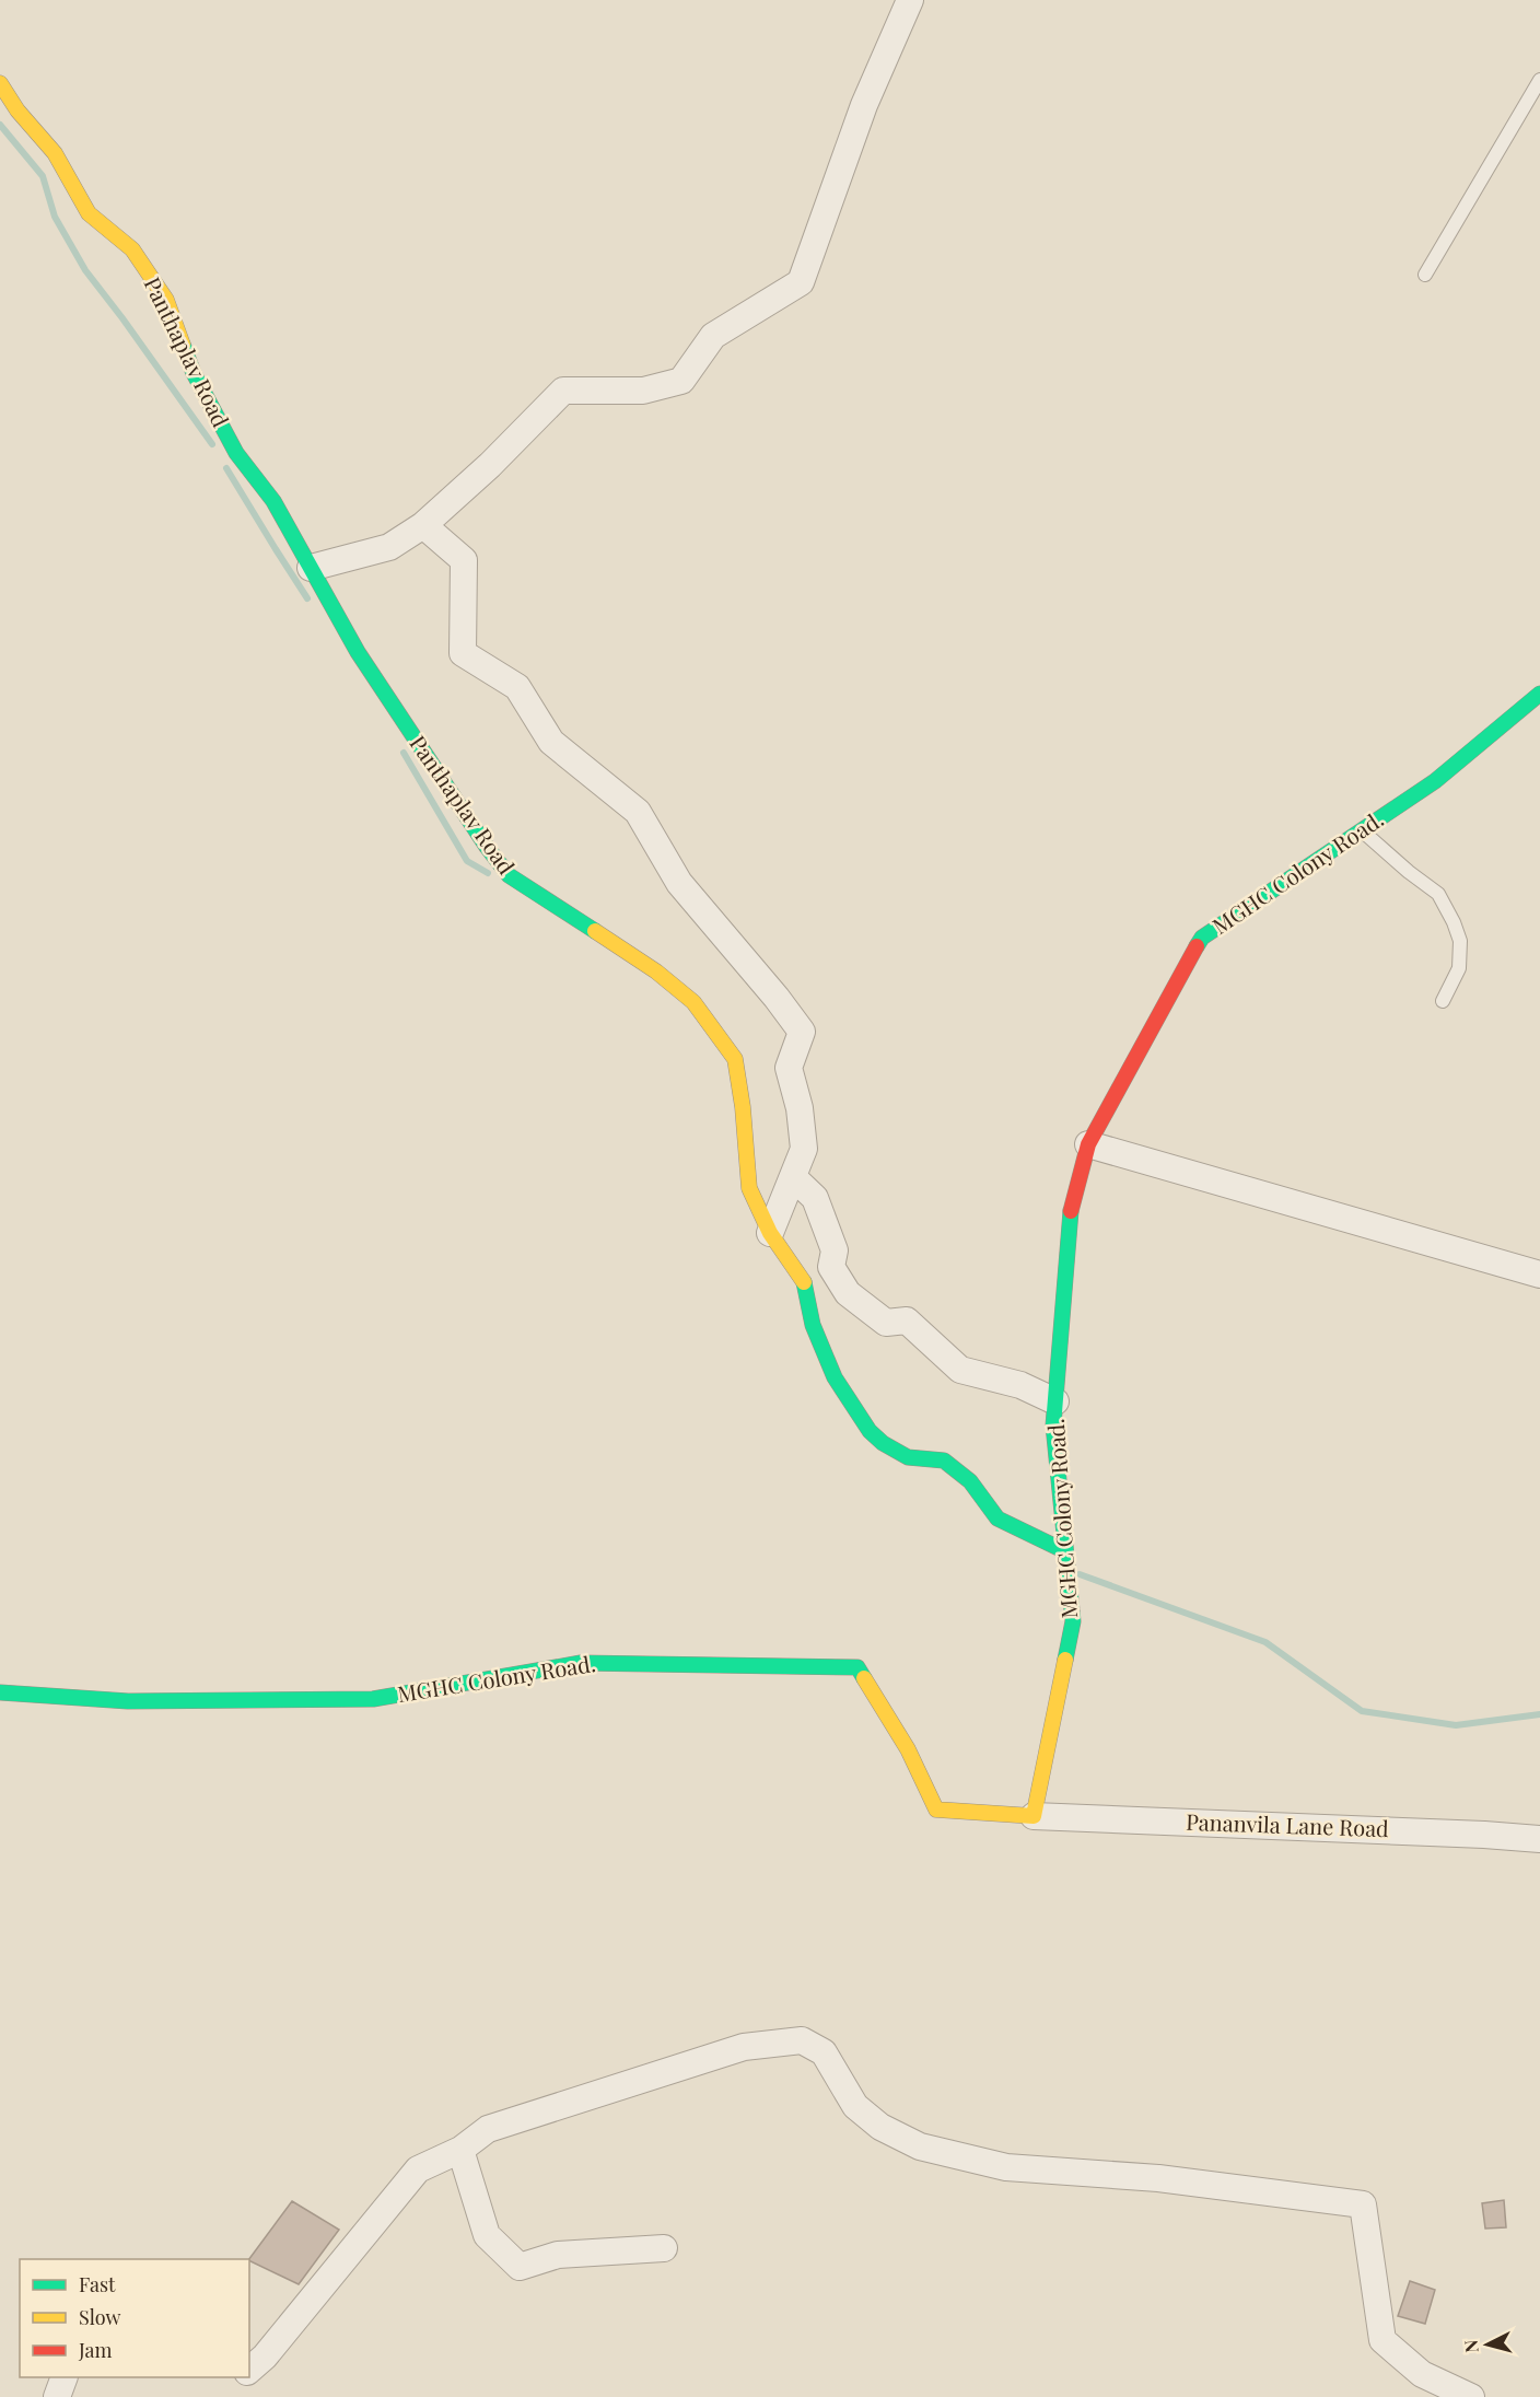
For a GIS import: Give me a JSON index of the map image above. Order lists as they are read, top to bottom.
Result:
{
  "streets": {
    "street": ["Panthaplav Road", "MGHC Colony Road.", "Pananvila Lane Road"]
  },
  "crossings": [
    ["Panthaplav Road", "MGHC Colony Road."],
    ["MGHC Colony Road.", "Pananvila Lane Road"]
  ],
  "legend": ["Fast", "Slow", "Jam"],
  "north": "left"
}
